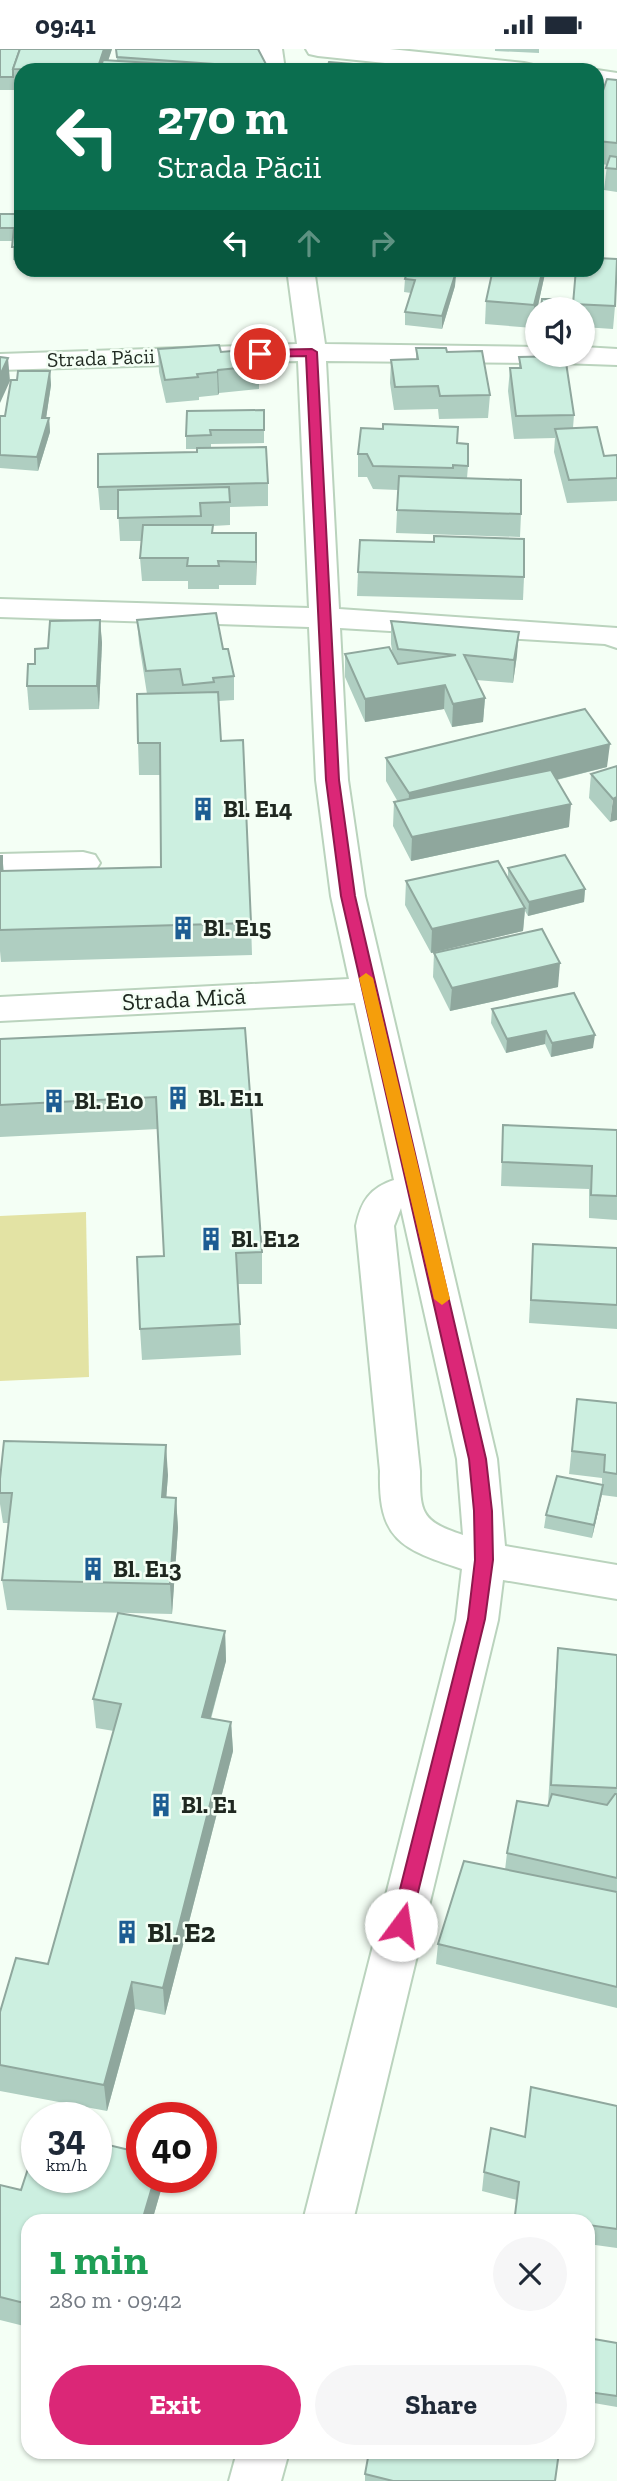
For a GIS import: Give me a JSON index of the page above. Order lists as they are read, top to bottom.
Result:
{
  "streets": {
    "street": ["Strada Păcii", "Strada Mică"]
  },
  "places": {
    "building": [
      "Bl. E14",
      "Bl. E15",
      "Bl. E11",
      "Bl. E10",
      "Bl. E12",
      "Bl. E13",
      "Bl. E1",
      "Bl. E2"
    ]
  },
  "page": {
    "status": "09:41",
    "turn": ["270 m", "Strada Păcii"],
    "speed": "34 km/h",
    "limit": "40",
    "heading": ["1 min", "280 m · 09:42"],
    "buttons": ["Exit", "Share"]
  }
}
